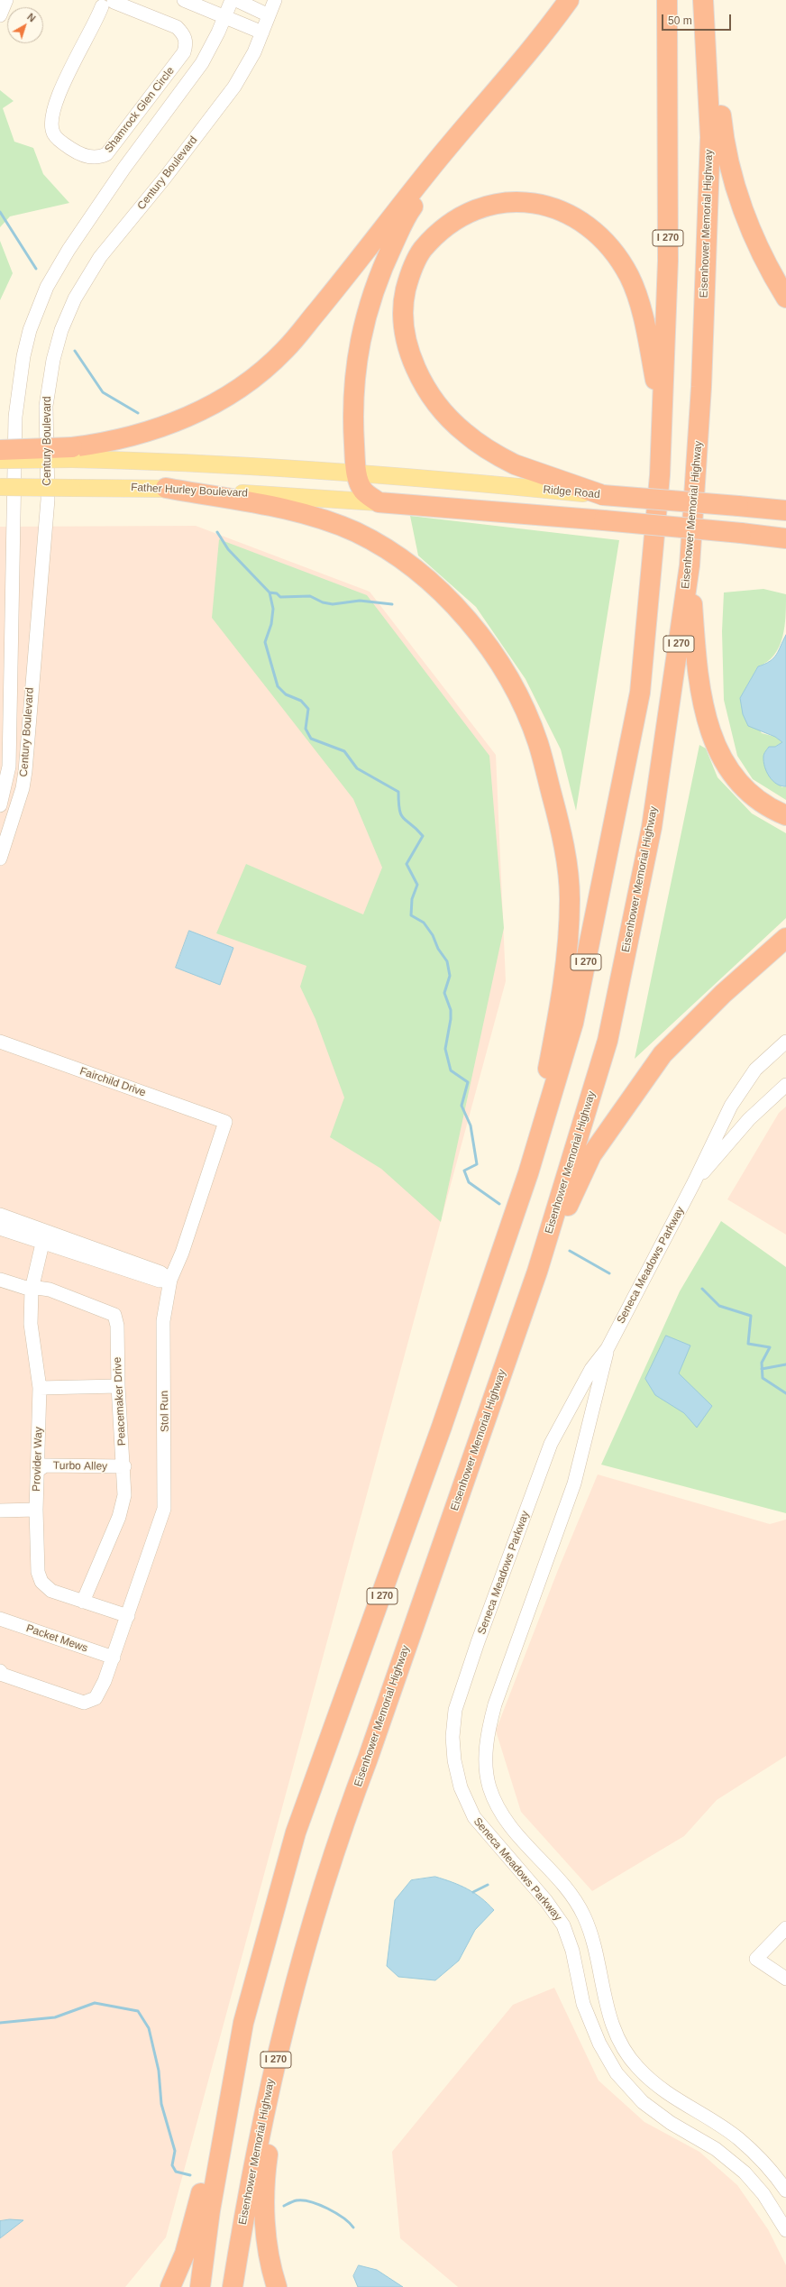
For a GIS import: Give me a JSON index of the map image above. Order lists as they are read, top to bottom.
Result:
{
  "streets": {
    "highway": ["Eisenhower Memorial Highway", "I 270", "Ridge Road"],
    "main road": ["Father Hurley Boulevard"],
    "street": [
      "Shamrock Glen Circle",
      "Century Boulevard",
      "Fairchild Drive",
      "Seneca Meadows Parkway",
      "Peacemaker Drive",
      "Stol Run",
      "Provider Way",
      "Turbo Alley",
      "Packet Mews"
    ]
  },
  "crossings": [
    ["Fairchild Drive", "Stol Run"],
    ["Peacemaker Drive", "Provider Way"],
    ["Peacemaker Drive", "Turbo Alley"],
    ["Stol Run", "Provider Way"],
    ["Stol Run", "Packet Mews"],
    ["Provider Way", "Turbo Alley"]
  ],
  "scale_bar": "50 m",
  "north": "top right"
}
